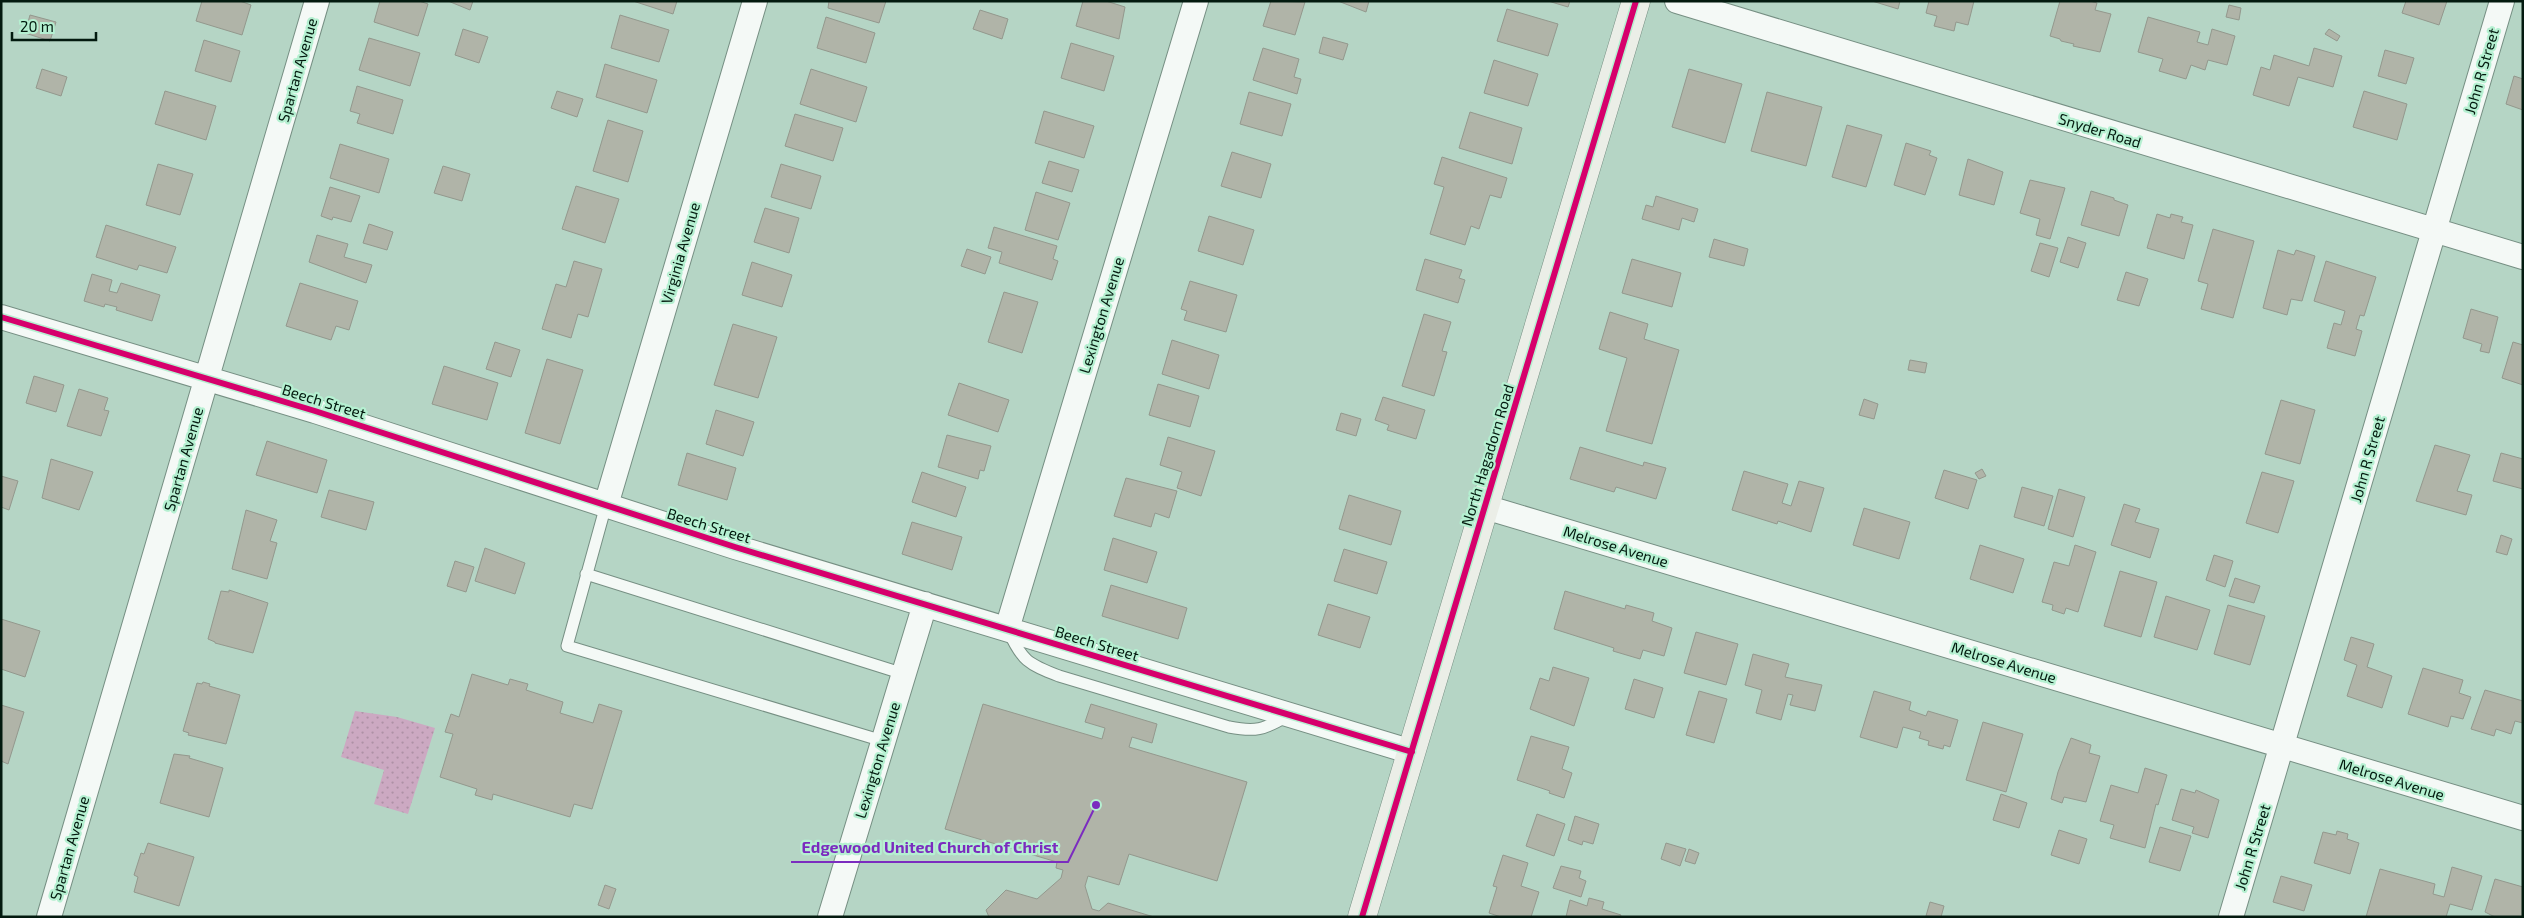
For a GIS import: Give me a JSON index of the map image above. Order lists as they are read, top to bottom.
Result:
{
  "streets": {
    "street": [
      "Spartan Avenue",
      "John R Street",
      "Snyder Road",
      "Virginia Avenue",
      "Lexington Avenue",
      "Beech Street",
      "North Hagadorn Road",
      "Melrose Avenue"
    ]
  },
  "crossings": [
    ["Spartan Avenue", "Beech Street"],
    ["John R Street", "Snyder Road"],
    ["John R Street", "Melrose Avenue"],
    ["Virginia Avenue", "Beech Street"],
    ["Lexington Avenue", "Beech Street"],
    ["Beech Street", "North Hagadorn Road"],
    ["North Hagadorn Road", "Melrose Avenue"]
  ],
  "places": ["Edgewood United Church of Christ"],
  "scale_bar": "20 m"
}
